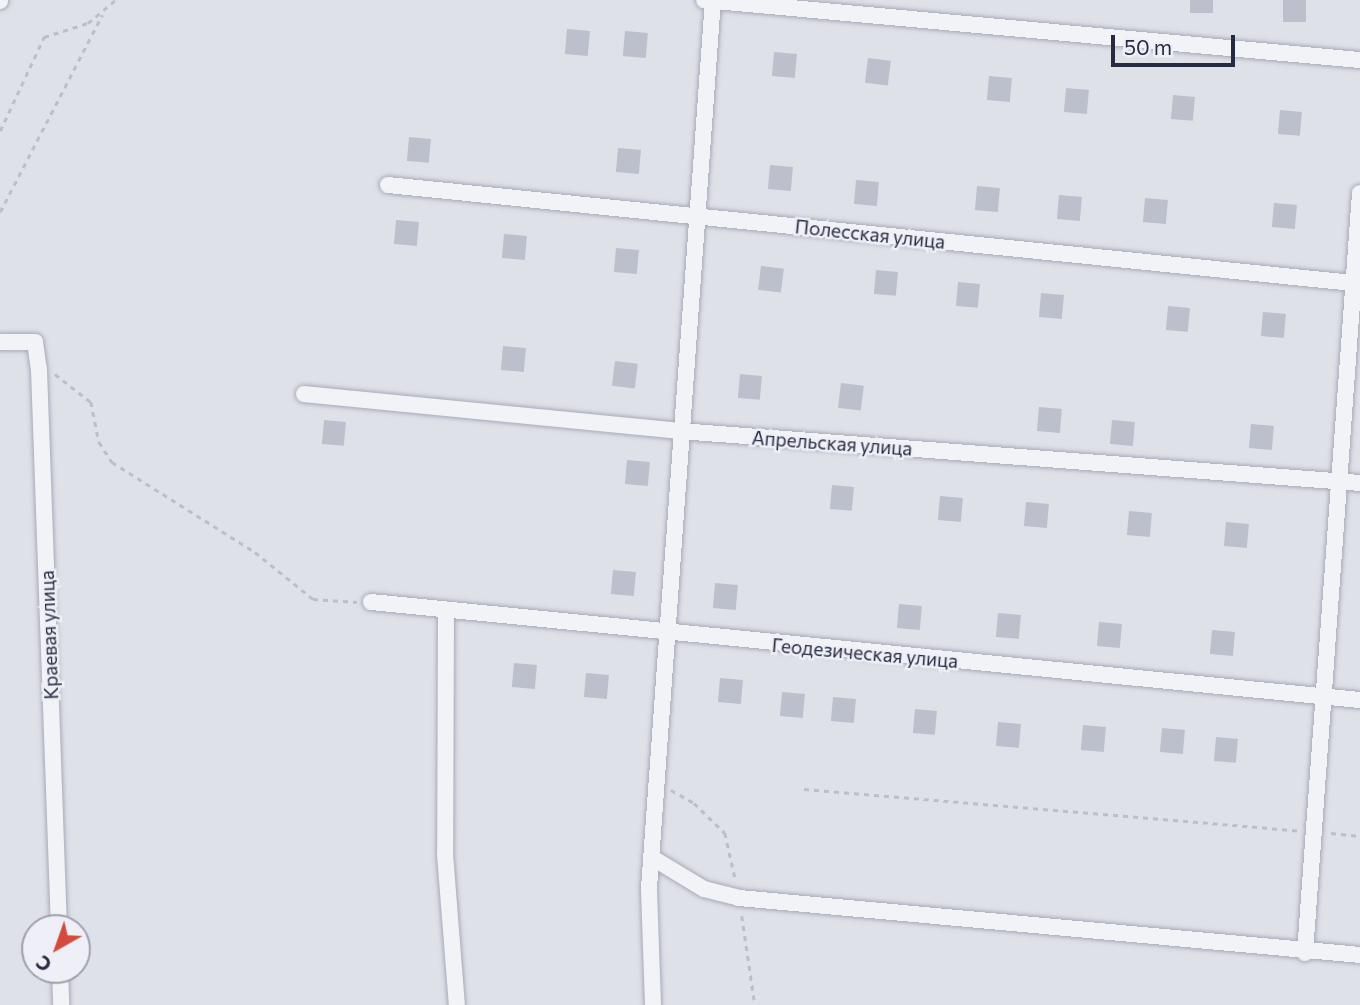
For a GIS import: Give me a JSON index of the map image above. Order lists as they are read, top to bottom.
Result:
{
  "streets": {
    "street": [
      "Полесская улица",
      "Апрельская улица",
      "Краевая улица",
      "Геодезическая улица"
    ]
  },
  "scale_bar": "50 m",
  "north": "bottom left"
}
